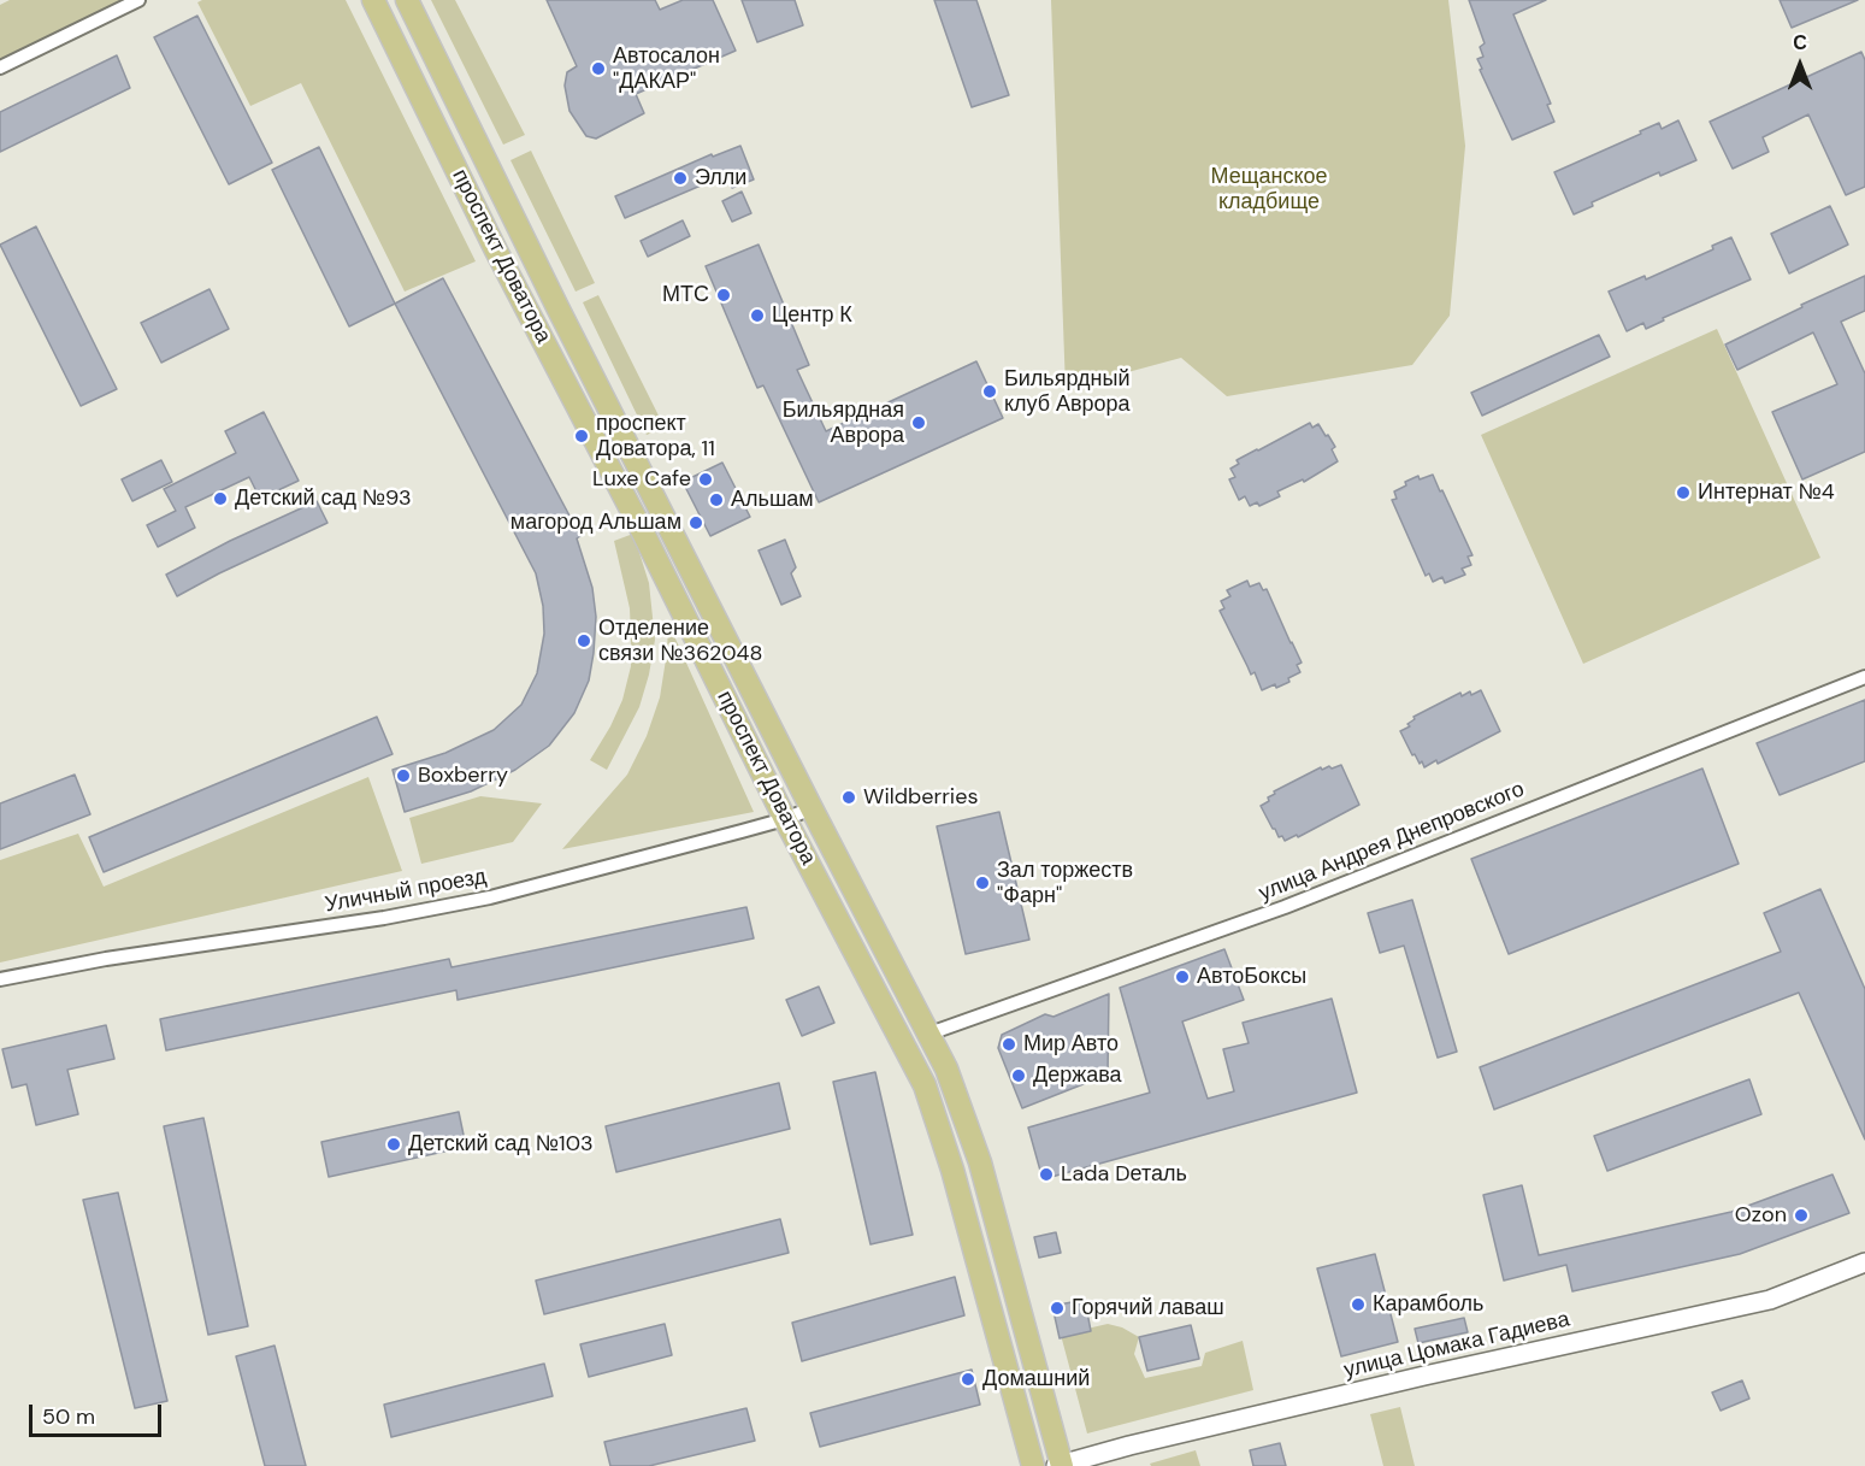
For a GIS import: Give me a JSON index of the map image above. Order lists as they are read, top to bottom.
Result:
{
  "streets": {
    "main road": ["проспект Доватора", "улица Цомака Гадиева"],
    "street": ["улица Андрея Днепровского", "Уличный проезд"]
  },
  "crossings": [
    ["проспект Доватора", "улица Андрея Днепровского"],
    ["проспект Доватора", "Уличный проезд"],
    ["проспект Доватора", "улица Цомака Гадиева"]
  ],
  "parks": ["Мещанское кладбище"],
  "places": [
    "Автосалон \"ДАКАР\"",
    "Элли",
    "МТС",
    "Центр К",
    "Бильярдный клуб Аврора",
    "Бильярдная Аврора",
    "проспект Доватора, 11",
    "Luxe Cafe",
    "Интернат №4",
    "Детский сад №93",
    "Альшам",
    "магород Альшам",
    "Отделение связи №362048",
    "Boxberry",
    "Wildberries",
    "Зал торжеств \"Фарн\"",
    "АвтоБоксы",
    "Мир Авто",
    "Держава",
    "Детский сад №103",
    "Lada Dеталь",
    "Ozon",
    "Карамболь",
    "Горячий лаваш",
    "Домашний"
  ],
  "scale_bar": "50 m",
  "north": "top"
}
